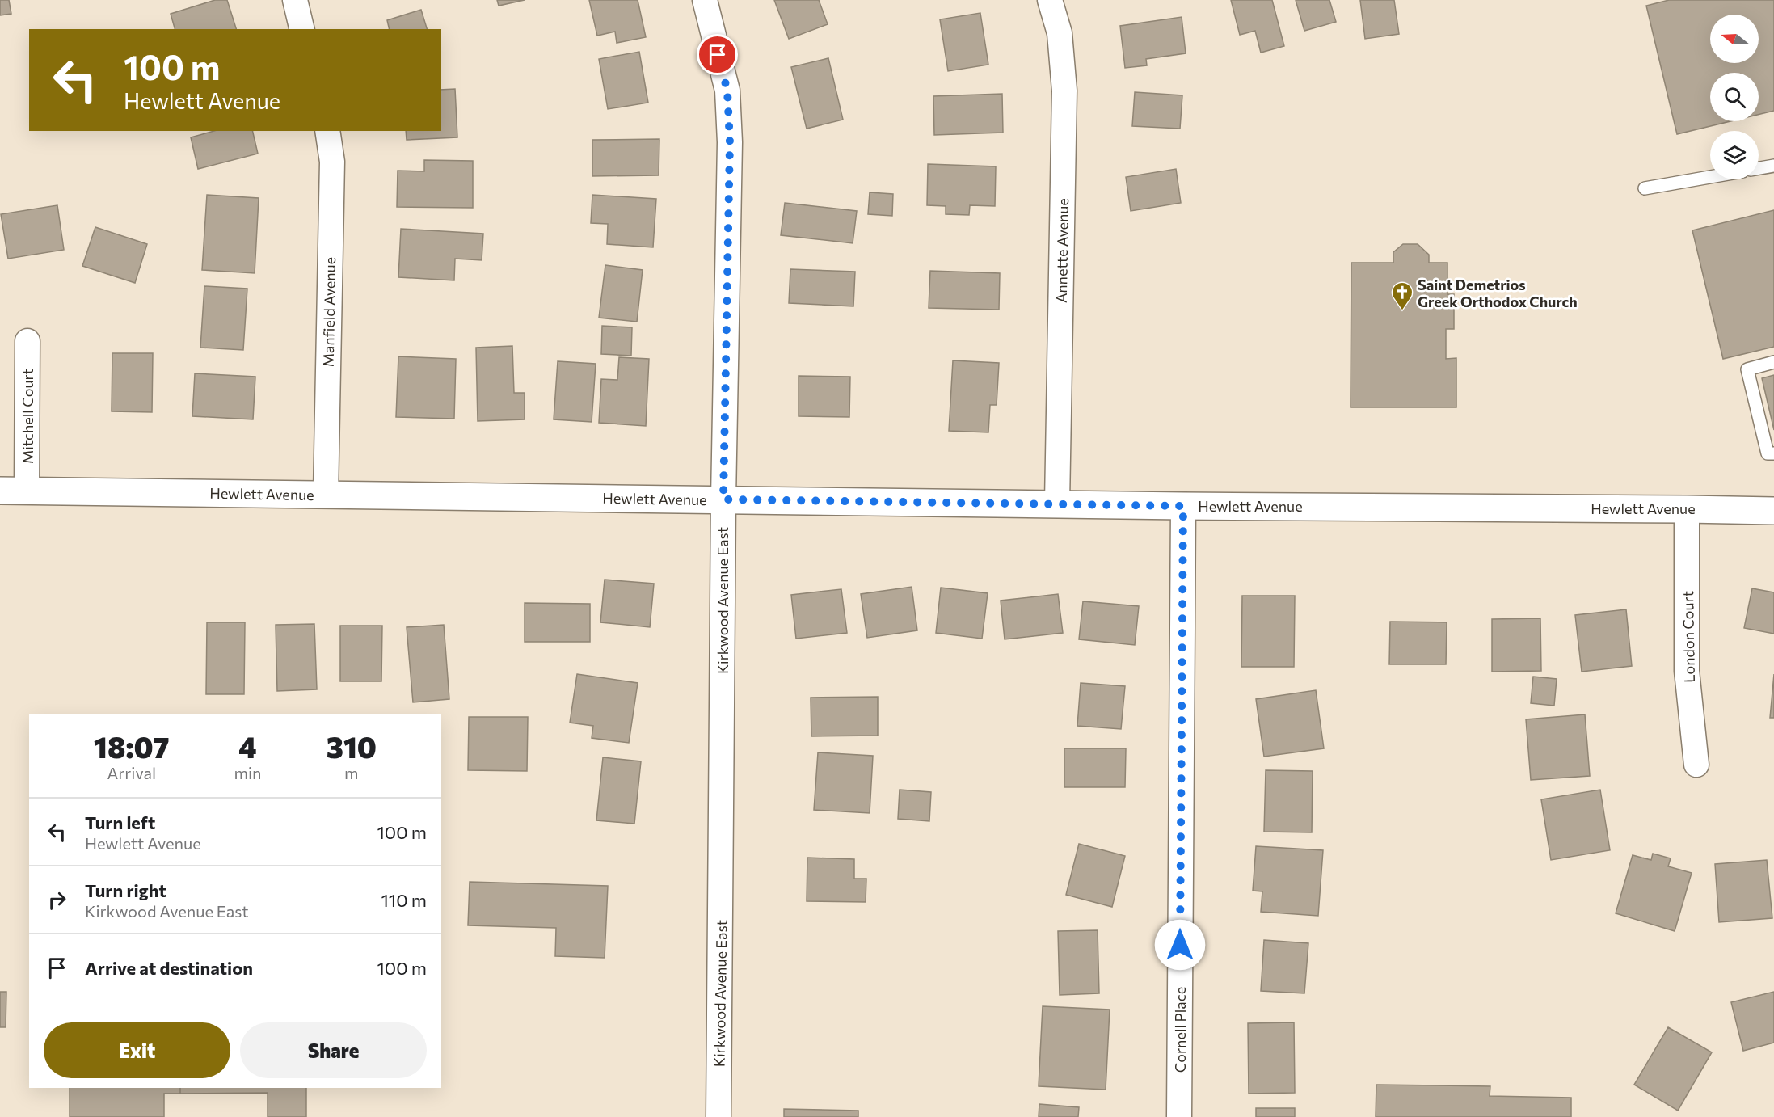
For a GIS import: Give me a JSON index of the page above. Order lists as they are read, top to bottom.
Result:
{
  "streets": {
    "street": [
      "Annette Avenue",
      "Manfield Avenue",
      "Mitchell Court",
      "Hewlett Avenue",
      "Kirkwood Avenue East",
      "London Court",
      "Cornell Place"
    ]
  },
  "crossings": [
    ["Annette Avenue", "Hewlett Avenue"],
    ["Manfield Avenue", "Hewlett Avenue"],
    ["Mitchell Court", "Hewlett Avenue"],
    ["Hewlett Avenue", "Kirkwood Avenue East"],
    ["Hewlett Avenue", "London Court"],
    ["Hewlett Avenue", "Cornell Place"]
  ],
  "places": {
    "church": ["Saint Demetrios Greek Orthodox Church"]
  },
  "north": "left",
  "page": {
    "turn": ["100 m", "Hewlett Avenue"],
    "eta": [
      "18:07",
      "Arrival",
      "4",
      "min",
      "310",
      "m"
    ],
    "list": [
      {
        "name": "Turn left",
        "note": "Hewlett Avenue",
        "value": "100 m"
      },
      {
        "name": "Turn right",
        "note": "Kirkwood Avenue East",
        "value": "110 m"
      },
      {
        "name": "Arrive at destination",
        "value": "100 m"
      }
    ],
    "buttons": ["Exit", "Share"]
  }
}
